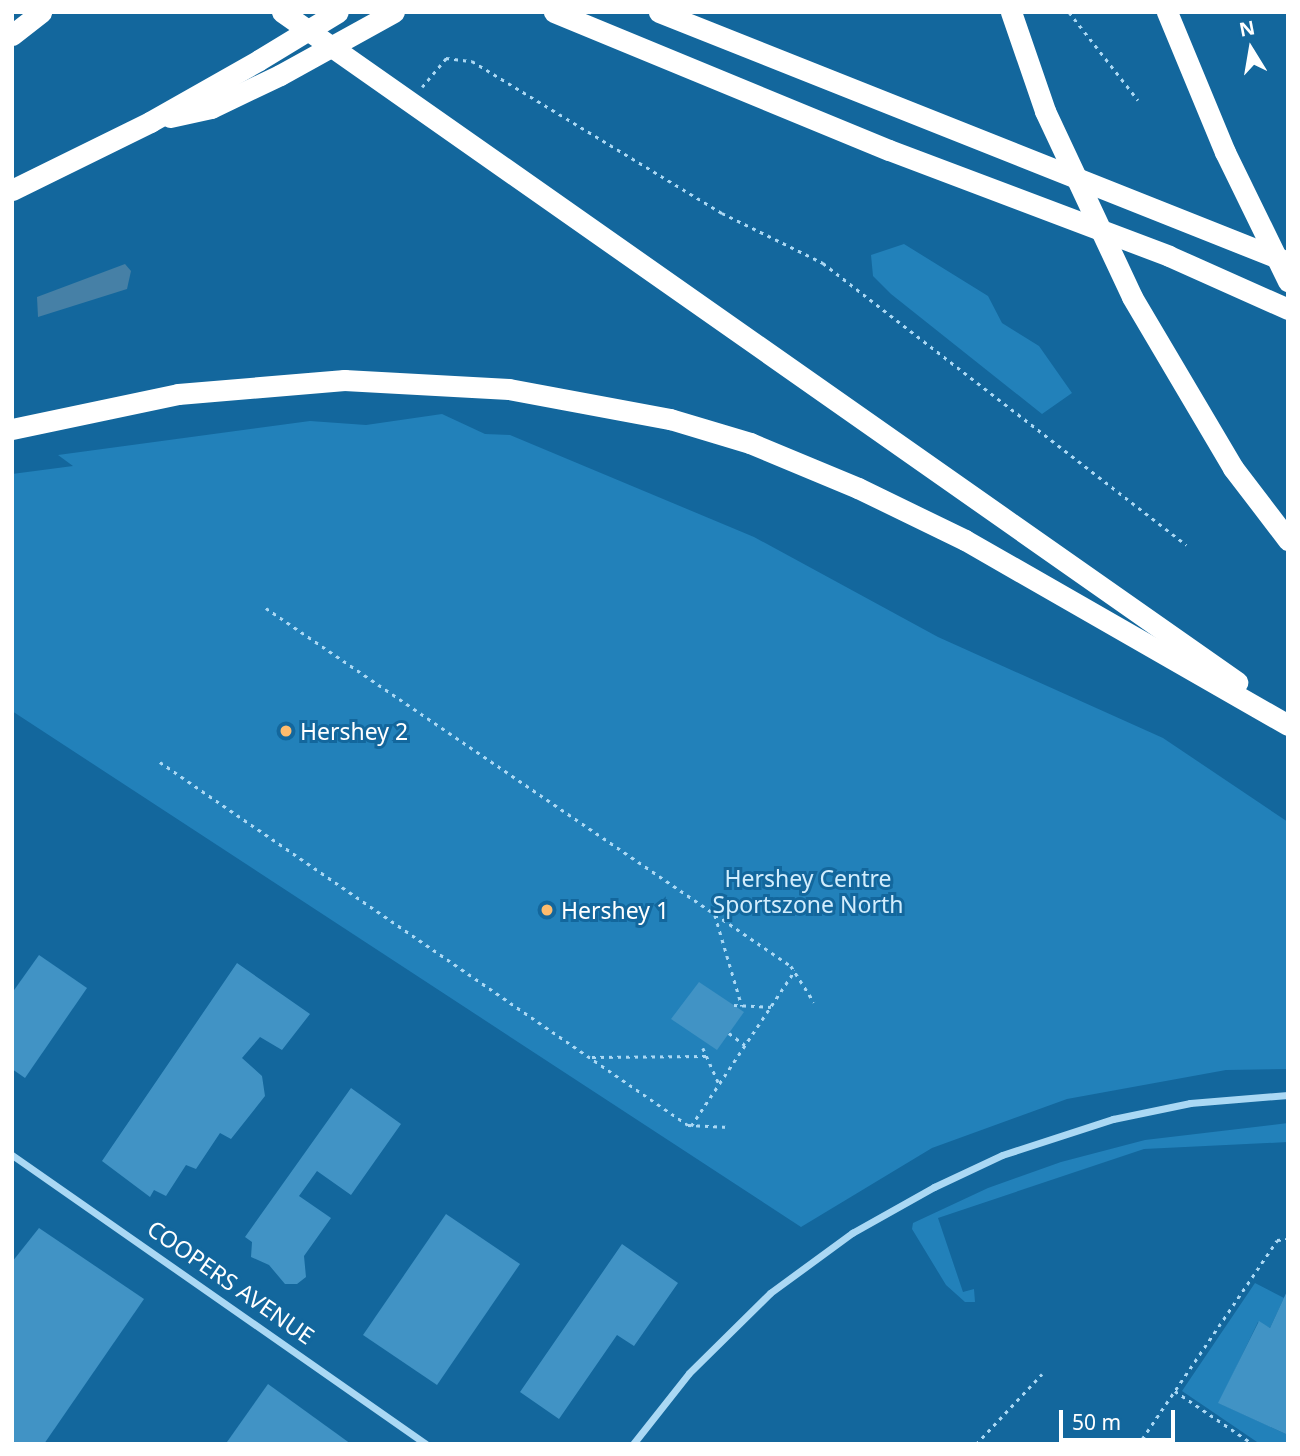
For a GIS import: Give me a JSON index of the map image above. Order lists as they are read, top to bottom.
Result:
{
  "streets": {
    "street": ["COOPERS AVENUE"]
  },
  "parks": ["Hershey Centre Sportszone North"],
  "places": ["Hershey 2", "Hershey 1"],
  "scale_bar": "50 m",
  "north": "top"
}
